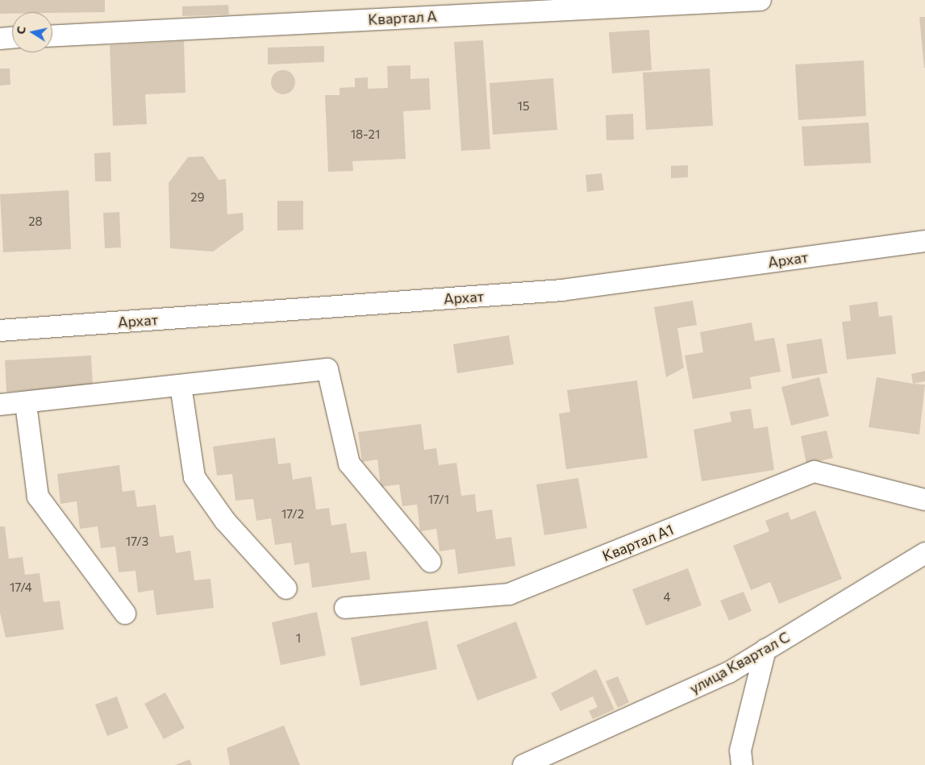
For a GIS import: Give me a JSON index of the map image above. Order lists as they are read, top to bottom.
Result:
{
  "streets": {
    "street": [
      "Квартал А",
      "Архат",
      "Квартал А1",
      "улица Квартал С"
    ]
  },
  "house_numbers": [
    "15",
    "18-21",
    "29",
    "28",
    "17/1",
    "17/2",
    "17/3",
    "17/4",
    "4",
    "1"
  ],
  "north": "left"
}
